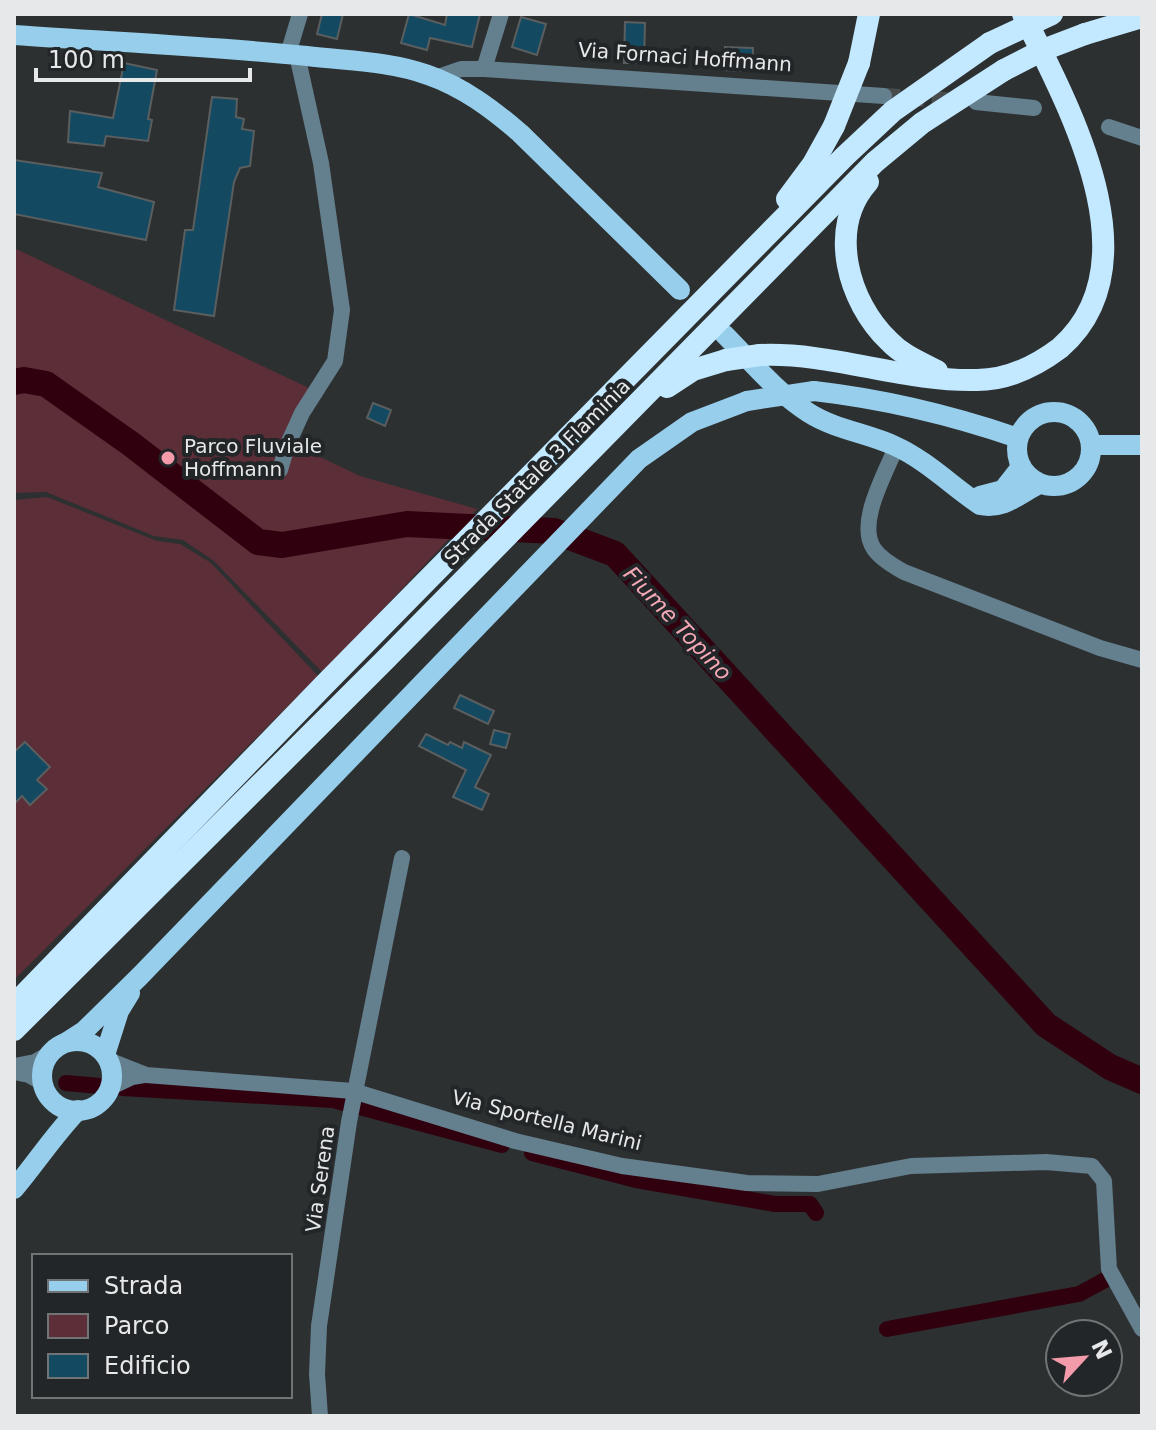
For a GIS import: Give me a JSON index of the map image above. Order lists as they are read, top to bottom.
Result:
{
  "streets": {
    "highway": ["Strada Statale 3 Flaminia"],
    "main road": ["Via Fornaci Hoffmann", "Via Sportella Marini"],
    "street": ["Via Serena"]
  },
  "crossings": [
    ["Via Sportella Marini", "Via Serena"]
  ],
  "water": ["Fiume Topino"],
  "places": ["Parco Fluviale Hoffmann"],
  "legend": ["Strada", "Parco", "Edificio"],
  "scale_bar": "100 m",
  "north": "top right"
}
